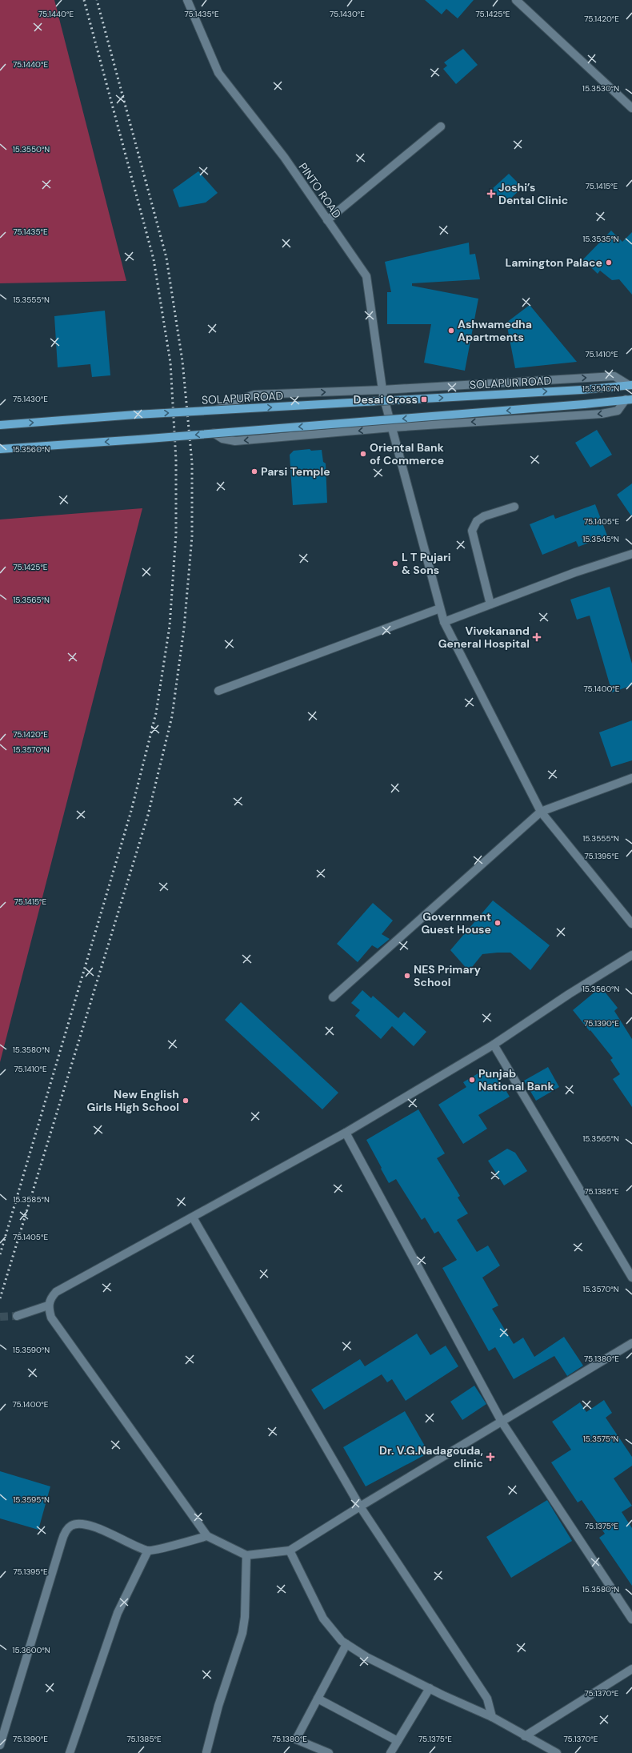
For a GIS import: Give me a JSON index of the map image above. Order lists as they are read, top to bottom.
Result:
{
  "streets": {
    "main road": ["SOLAPUR ROAD"],
    "street": ["PINTO ROAD"]
  },
  "places": {
    "health": ["Joshi’s Dental Clinic", "Vivekanand General Hospital", "Dr. V.G.Nadagouda, clinic"],
    "other": [
      "Lamington Palace",
      "Ashwamedha Apartments",
      "Oriental Bank of Commerce",
      "Parsi Temple",
      "L T Pujari & Sons",
      "Government Guest House",
      "NES Primary School",
      "Punjab National Bank",
      "New English Girls High School"
    ],
    "transit": ["Desai Cross"]
  },
  "coordinates": [
    "75.1440°E",
    "75.1435°E",
    "75.1430°E",
    "75.1425°E",
    "75.1420°E",
    "15.3530°N",
    "15.3550°N",
    "75.1415°E",
    "15.3535°N",
    "15.3555°N",
    "75.1410°E",
    "15.3540°N",
    "15.3560°N",
    "75.1405°E",
    "15.3545°N",
    "15.3565°N",
    "75.1400°E",
    "15.3570°N",
    "75.1395°E",
    "75.1390°E",
    "15.3580°N",
    "75.1385°E",
    "15.3585°N",
    "15.3590°N",
    "75.1380°E",
    "15.3575°N",
    "15.3595°N",
    "75.1375°E",
    "15.3600°N",
    "75.1370°E"
  ]
}
